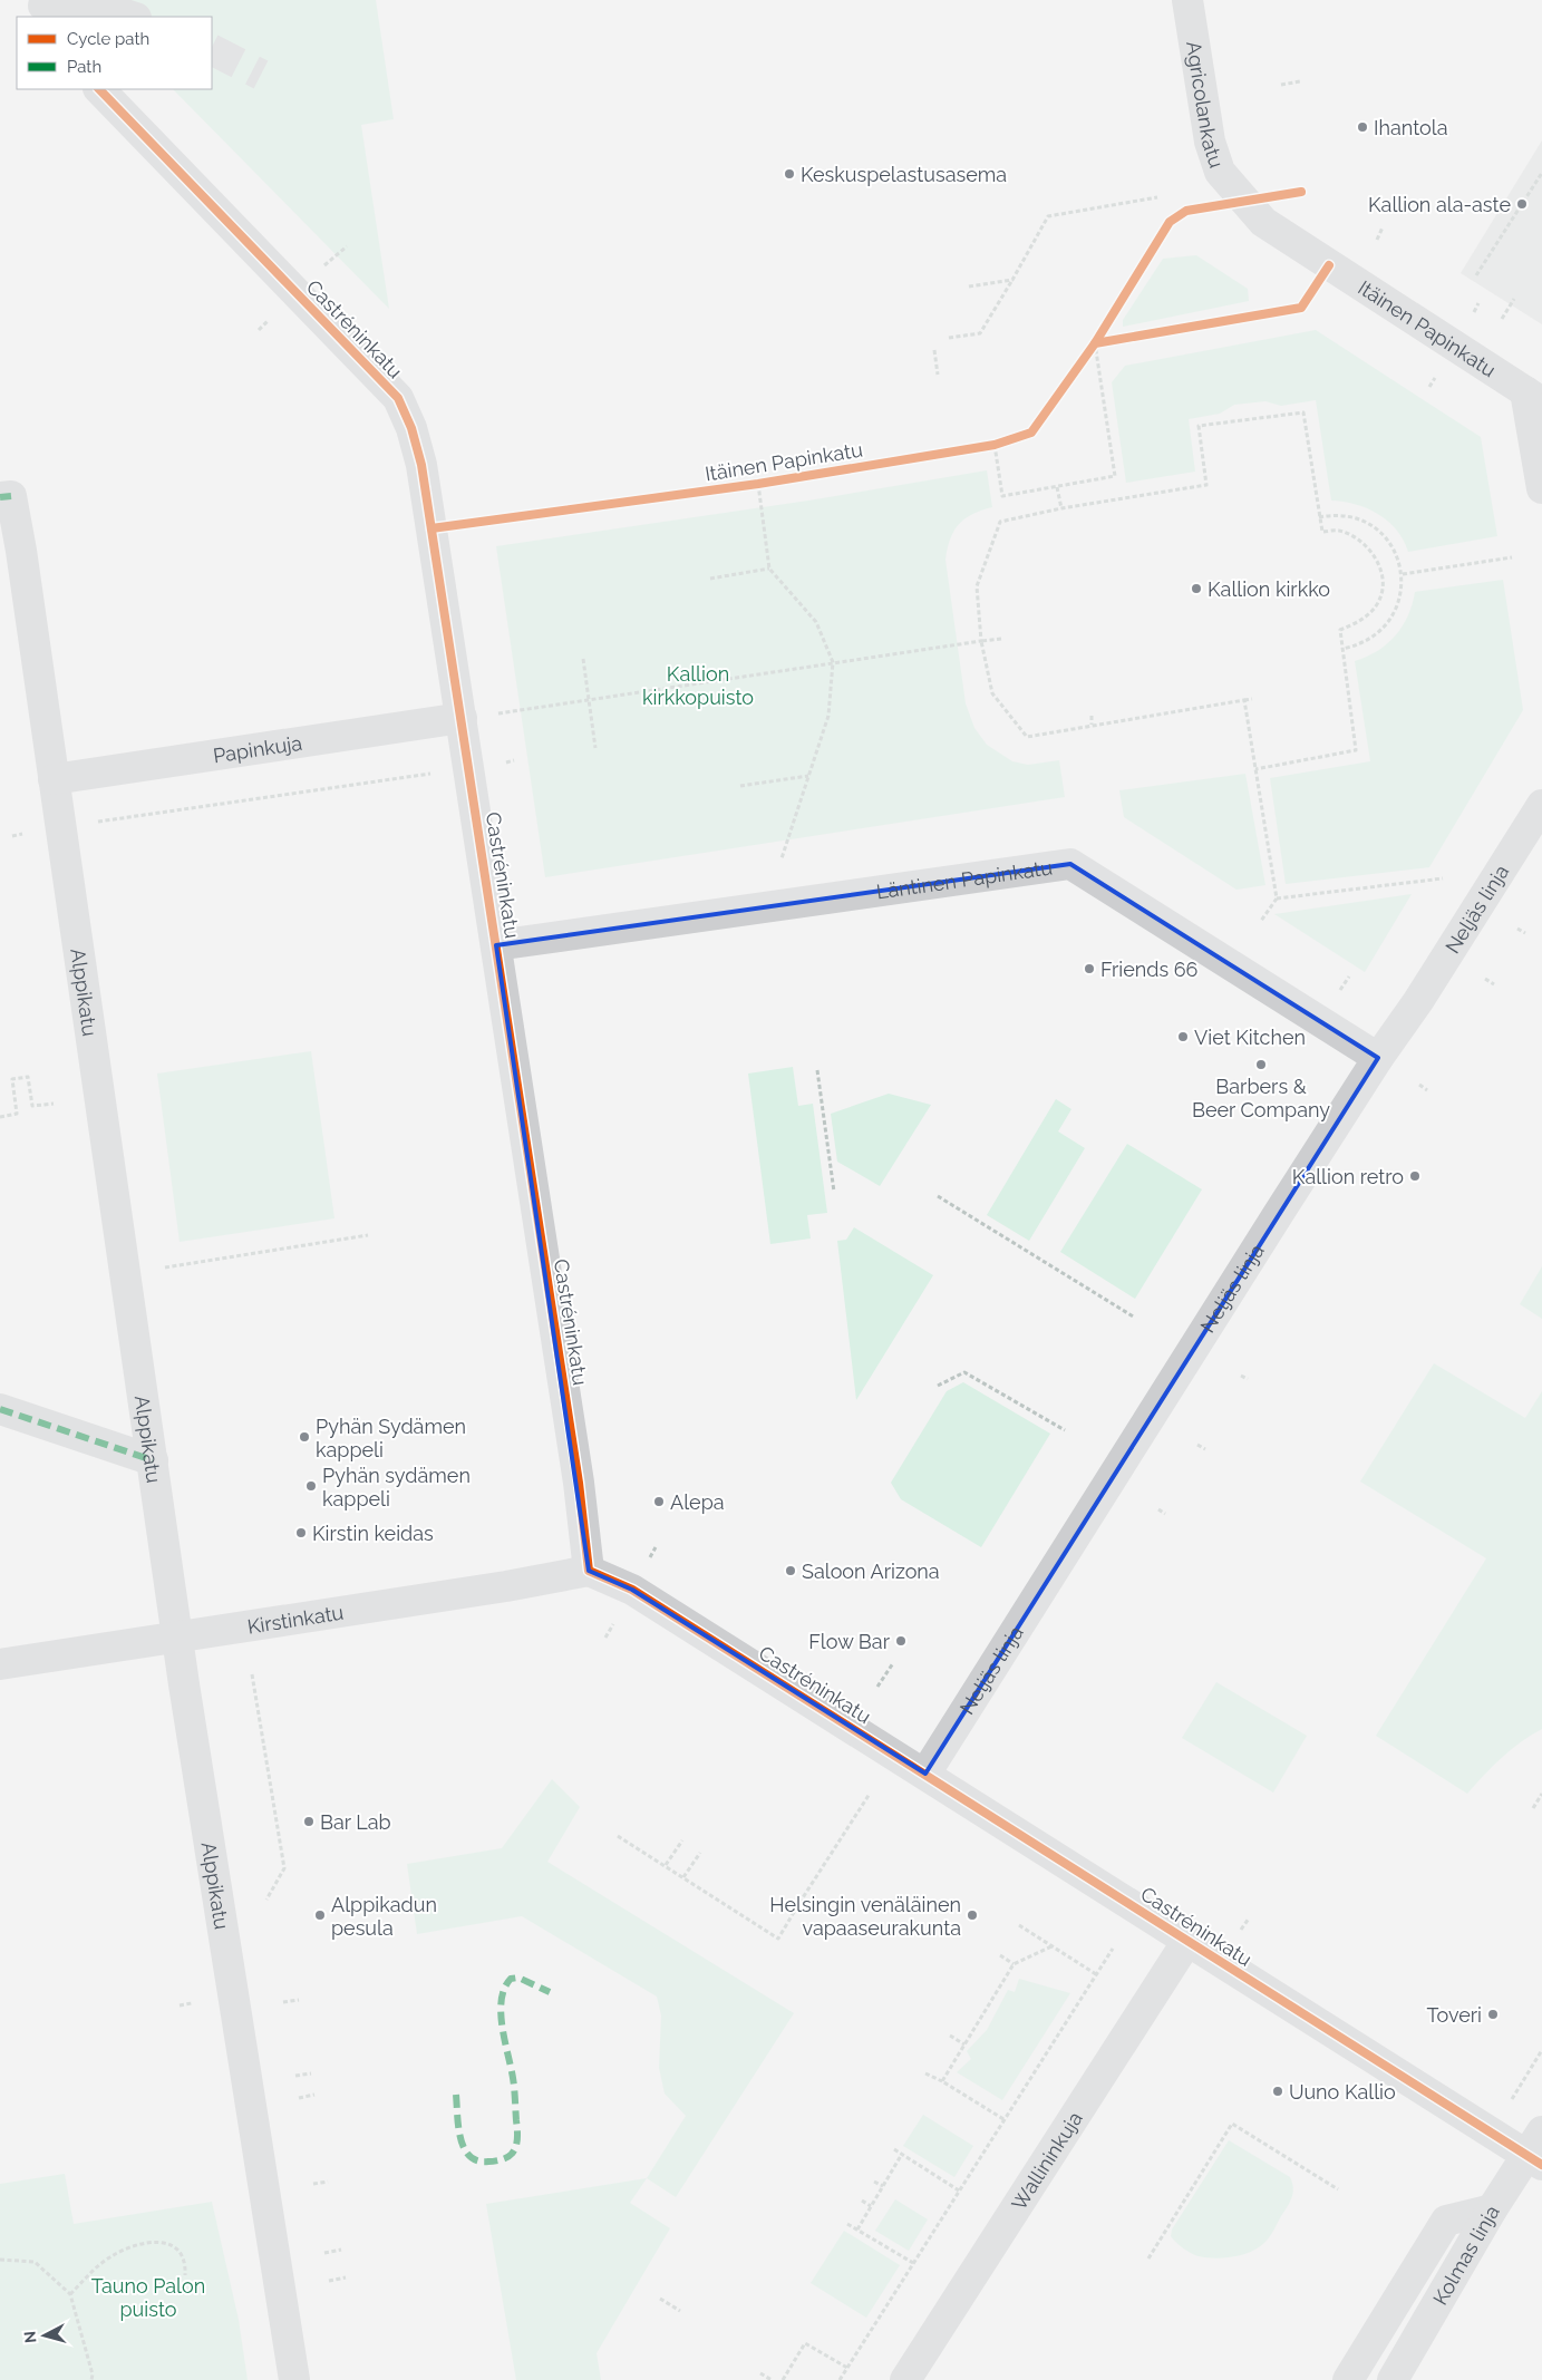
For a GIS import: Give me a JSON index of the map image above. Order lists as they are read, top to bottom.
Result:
{
  "streets": {
    "street": [
      "Agricolankatu",
      "Itäinen Papinkatu",
      "Castréninkatu",
      "Papinkuja",
      "Läntinen Papinkatu",
      "Neljäs linja",
      "Alppikatu",
      "Kirstinkatu",
      "Wallininkuja",
      "Kolmas linja"
    ]
  },
  "crossings": [
    ["Agricolankatu", "Itäinen Papinkatu"],
    ["Castréninkatu", "Papinkuja"],
    ["Castréninkatu", "Läntinen Papinkatu"],
    ["Castréninkatu", "Neljäs linja"],
    ["Castréninkatu", "Kirstinkatu"],
    ["Castréninkatu", "Wallininkuja"],
    ["Castréninkatu", "Kolmas linja"],
    ["Papinkuja", "Alppikatu"],
    ["Läntinen Papinkatu", "Neljäs linja"],
    ["Alppikatu", "Kirstinkatu"]
  ],
  "parks": ["Kallion kirkkopuisto", "Tauno Palon puisto"],
  "places": [
    "Ihantola",
    "Keskuspelastusasema",
    "Kallion ala-aste",
    "Kallion kirkko",
    "Friends 66",
    "Viet Kitchen",
    "Barbers & Beer Company",
    "Kallion retro",
    "Pyhän Sydämen kappeli",
    "Pyhän sydämen kappeli",
    "Alepa",
    "Kirstin keidas",
    "Saloon Arizona",
    "Flow Bar",
    "Bar Lab",
    "Alppikadun pesula",
    "Helsingin venäläinen vapaaseurakunta",
    "Toveri",
    "Uuno Kallio"
  ],
  "legend": ["Cycle path", "Path"],
  "north": "left"
}
